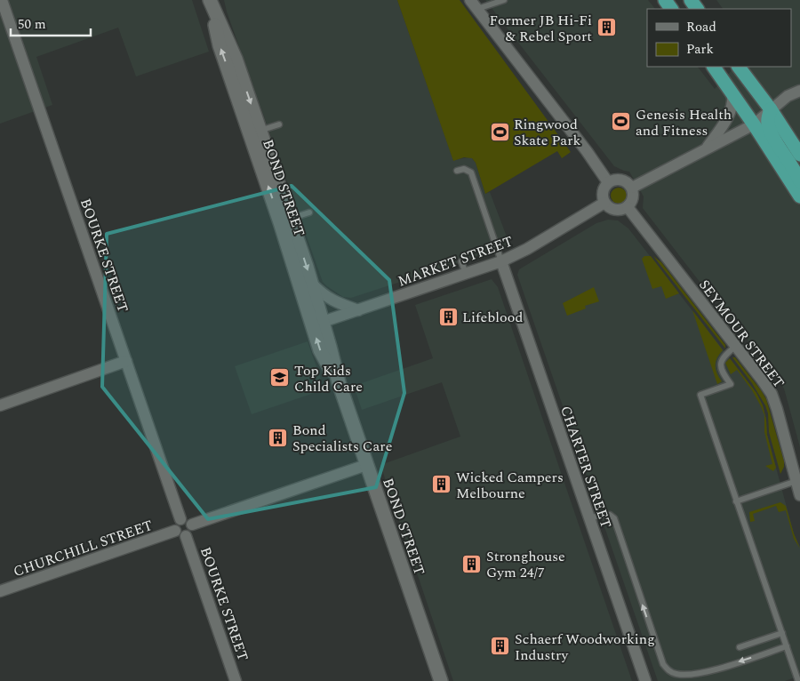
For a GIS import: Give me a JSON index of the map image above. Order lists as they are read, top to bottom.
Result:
{
  "streets": {
    "street": [
      "BOND STREET",
      "BOURKE STREET",
      "MARKET STREET",
      "SEYMOUR STREET",
      "CHARTER STREET",
      "CHURCHILL STREET"
    ]
  },
  "crossings": [
    ["BOND STREET", "MARKET STREET"],
    ["BOURKE STREET", "CHURCHILL STREET"],
    ["MARKET STREET", "SEYMOUR STREET"],
    ["MARKET STREET", "CHARTER STREET"]
  ],
  "places": {
    "building": [
      "Former JB Hi-Fi & Rebel Sport",
      "Lifeblood",
      "Bond Specialists Care",
      "Wicked Campers Melbourne",
      "Stronghouse Gym 24/7",
      "Schaerf Woodworking Industry"
    ],
    "sports": ["Genesis Health and Fitness", "Ringwood Skate Park"],
    "school or university": ["Top Kids Child Care"]
  },
  "legend": ["Road", "Park"],
  "scale_bar": "50 m"
}
